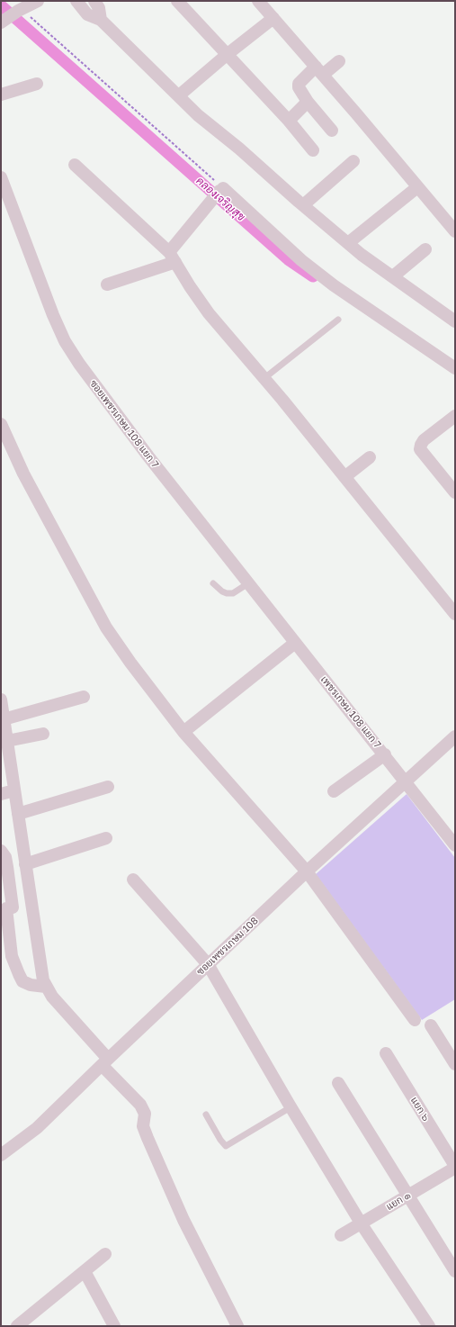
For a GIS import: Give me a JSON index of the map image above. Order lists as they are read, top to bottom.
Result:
{
  "streets": {
    "street": [
      "ซอยเพชรเกษม 108 แยก 7",
      "เพชรเกษม 108 แยก 7",
      "ซอยเพชรเกษม 108",
      "แยก ๖",
      "แยก ๑"
    ]
  },
  "crossings": [
    ["ซอยเพชรเกษม 108 แยก 7", "เพชรเกษม 108 แยก 7"],
    ["เพชรเกษม 108 แยก 7", "ซอยเพชรเกษม 108"],
    ["แยก ๖", "แยก ๑"]
  ],
  "water": ["คลองเจริญสุข"]
}
